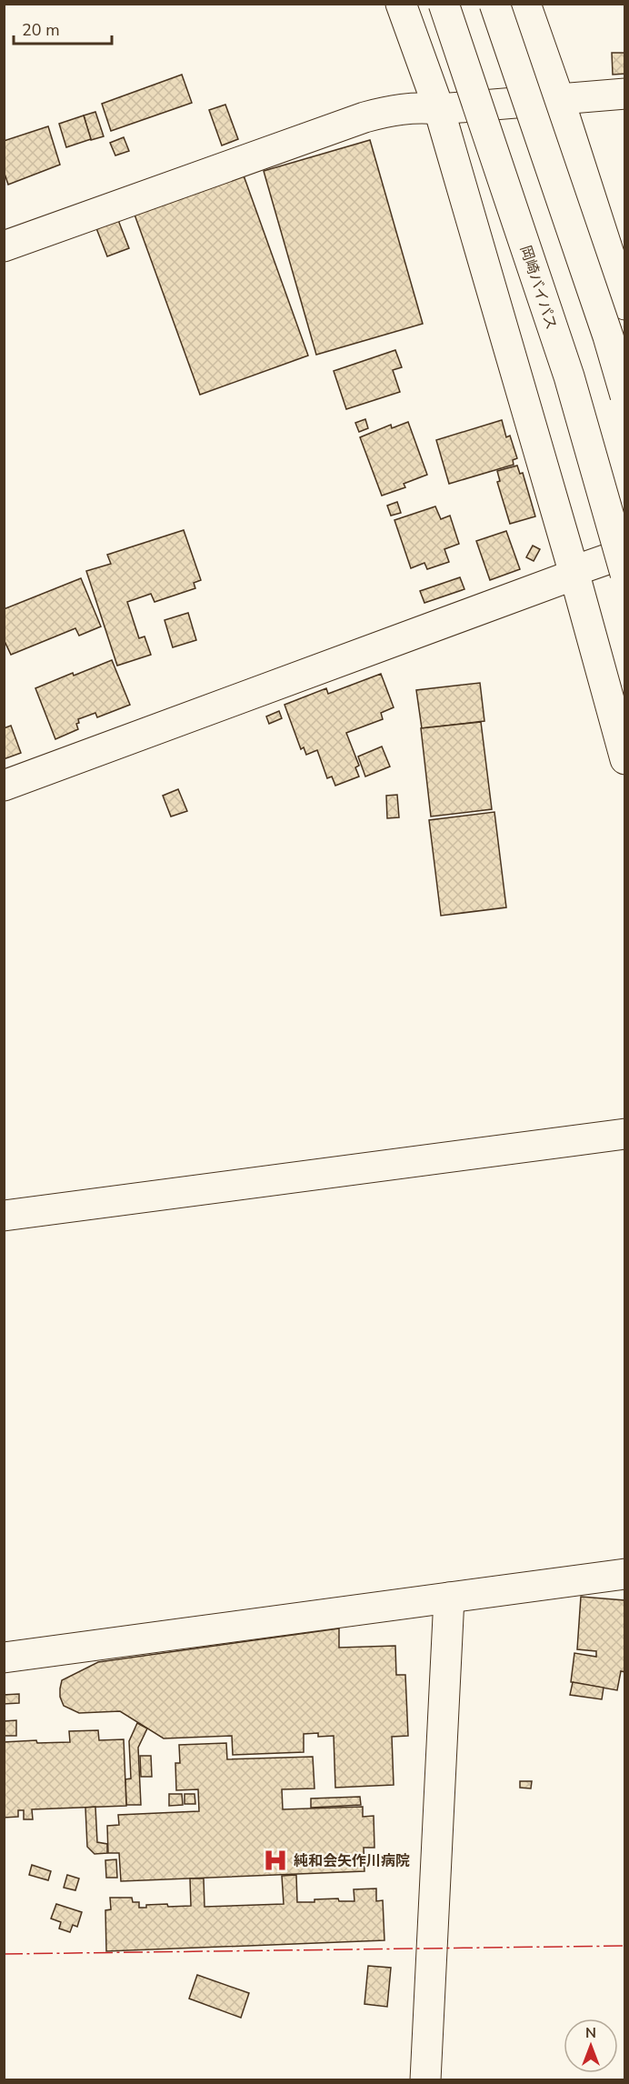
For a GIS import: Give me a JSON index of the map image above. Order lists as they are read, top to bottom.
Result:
{
  "streets": {
    "main road": ["岡崎バイパス"]
  },
  "places": {
    "hospital": ["純和会矢作川病院"]
  },
  "scale_bar": "20 m",
  "north": "top"
}
